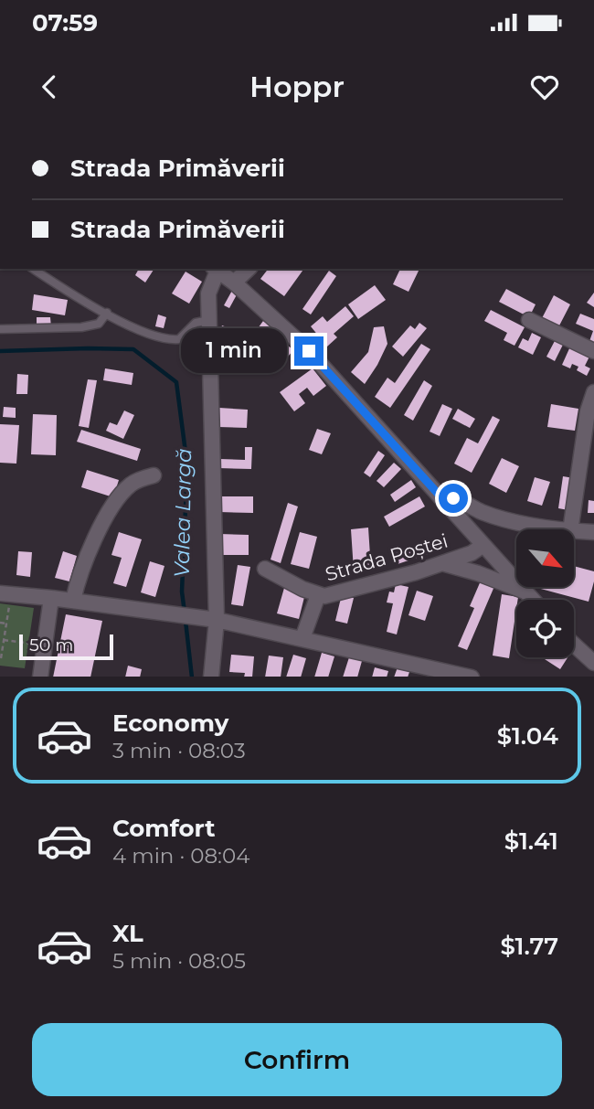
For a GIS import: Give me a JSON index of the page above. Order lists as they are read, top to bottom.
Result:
{
  "streets": {
    "street": ["Strada Poștei"]
  },
  "water": ["Valea Largă"],
  "scale_bar": "50 m",
  "north": "bottom right",
  "page": {
    "status": "07:59",
    "header": "Hoppr",
    "banner": ["Strada Primăverii", "Strada Primăverii"],
    "bubble": "1 min",
    "scale": "50 m",
    "list": [
      {
        "name": "Economy",
        "note": "3 min · 08:03",
        "value": "$1.04"
      },
      {
        "name": "Comfort",
        "note": "4 min · 08:04",
        "value": "$1.41"
      },
      {
        "name": "XL",
        "note": "5 min · 08:05",
        "value": "$1.77"
      }
    ],
    "buttons": "Confirm"
  }
}
